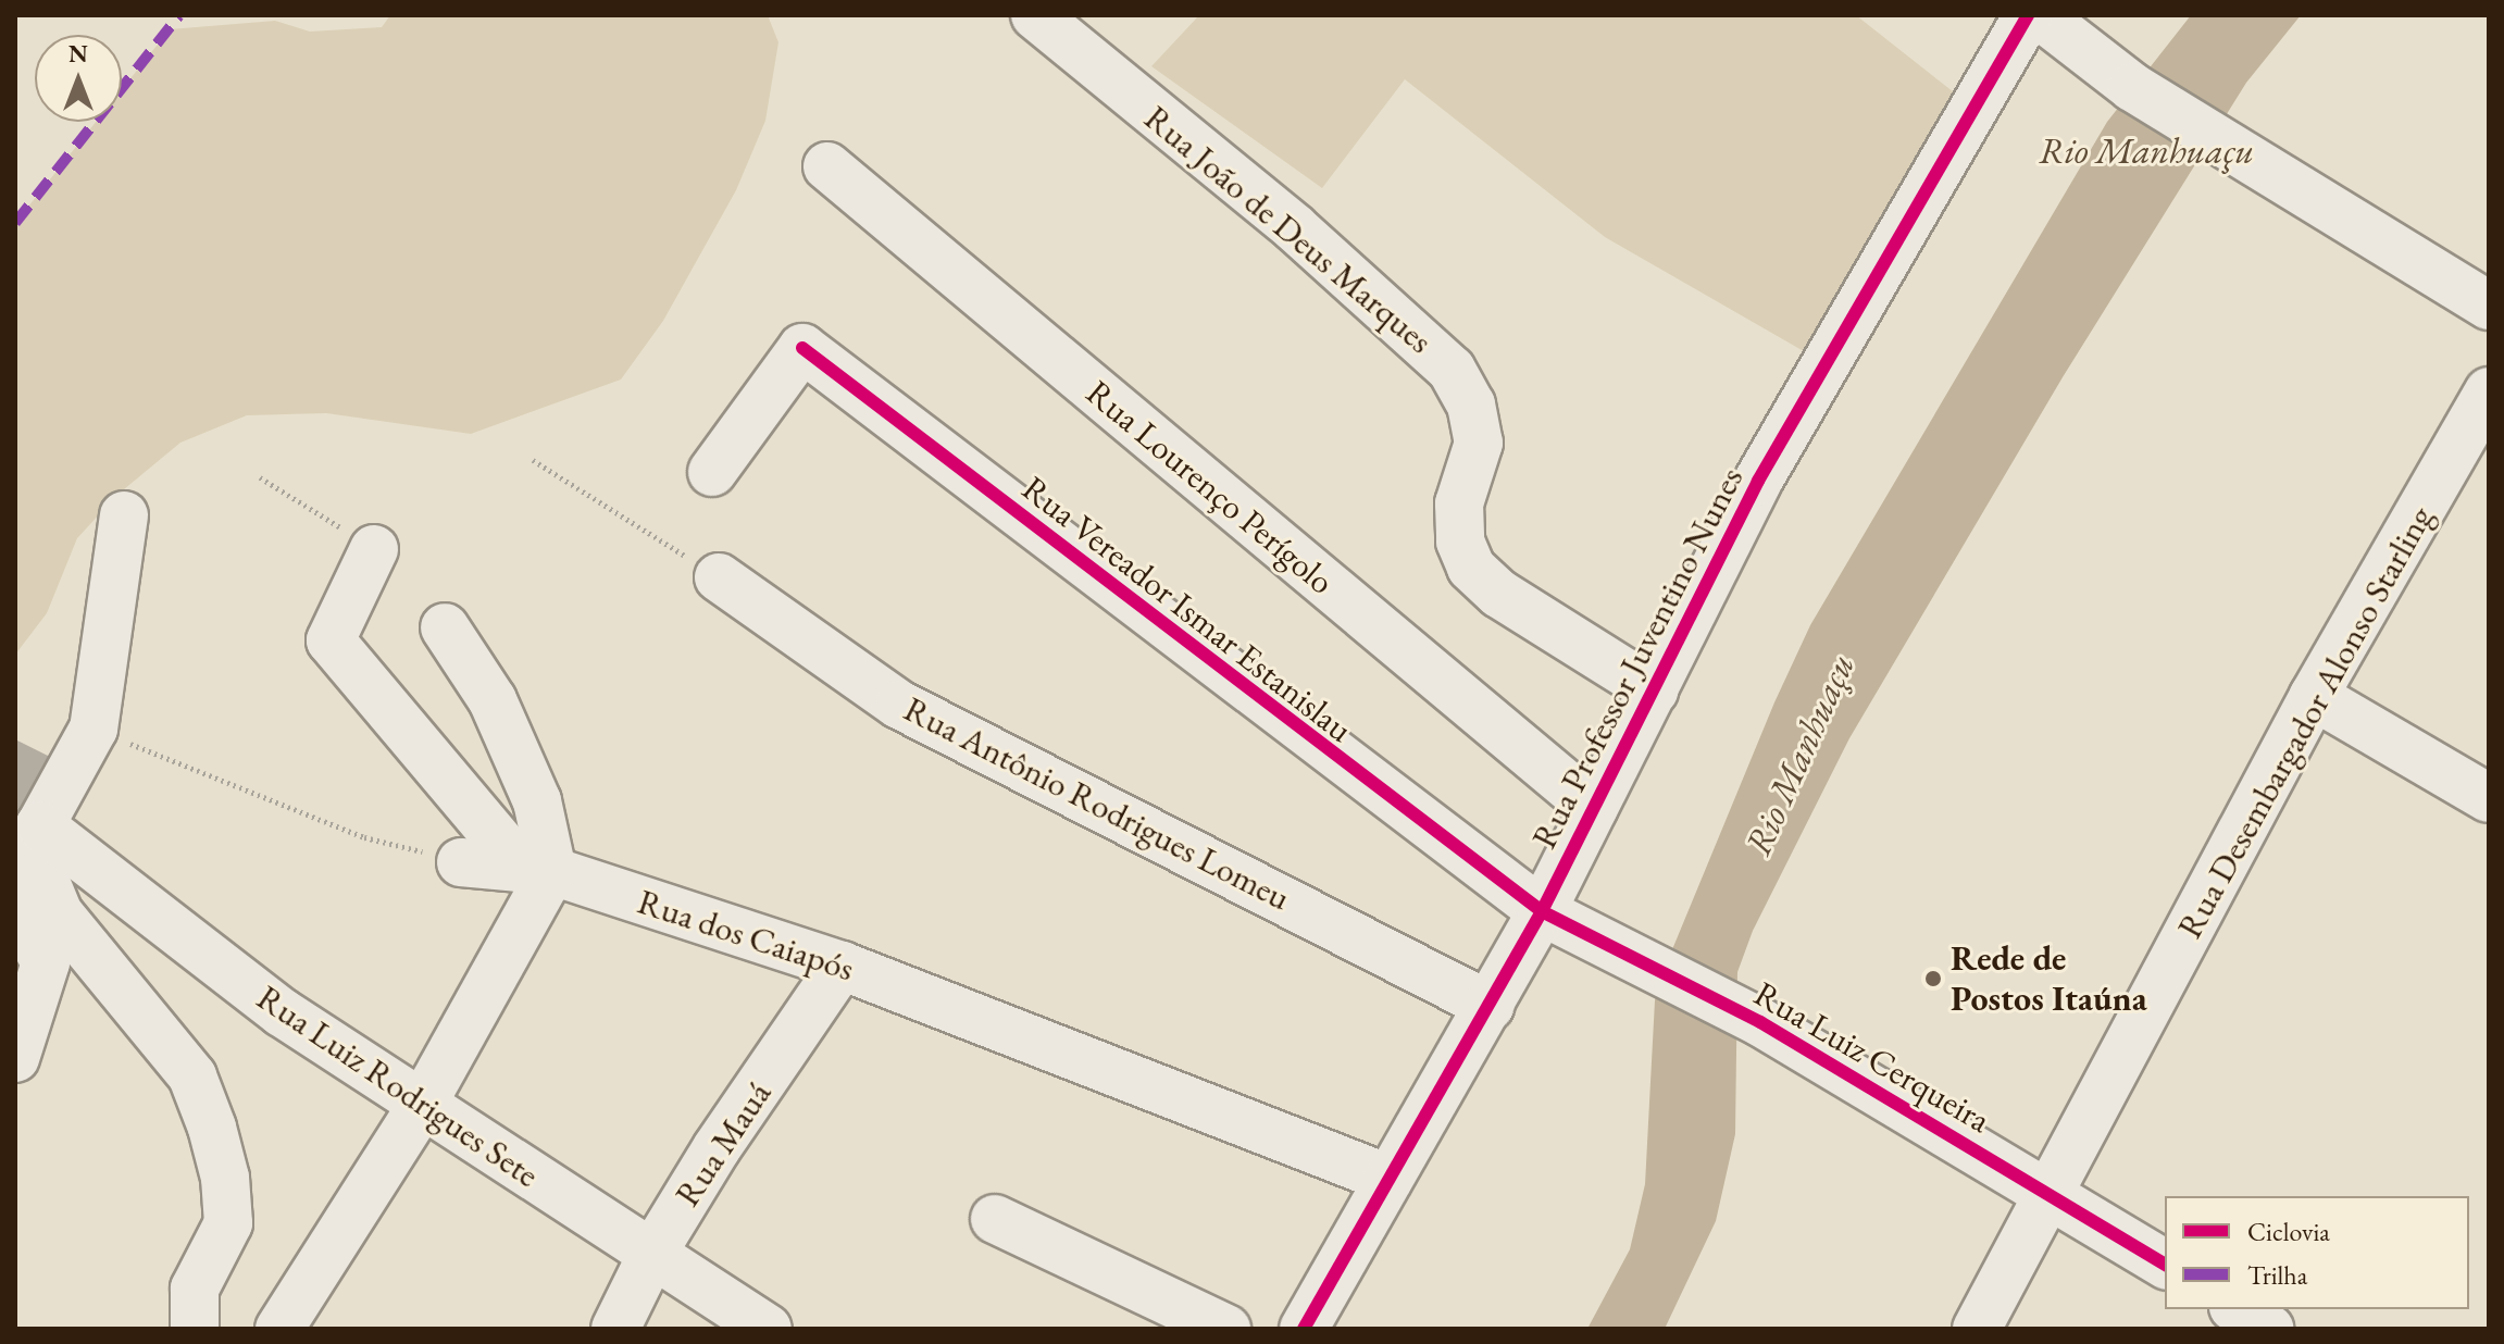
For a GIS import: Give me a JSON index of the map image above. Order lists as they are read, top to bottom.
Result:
{
  "streets": {
    "street": [
      "Rua João de Deus Marques",
      "Rua Lourenço Perígolo",
      "Rua Vereador Ismar Estanislau",
      "Rua Professor Juventino Nunes",
      "Rua Desembargador Alonso Starling",
      "Rua Antônio Rodrigues Lomeu",
      "Rua dos Caiapós",
      "Rua Luiz Cerqueira",
      "Rua Luiz Rodrigues Sete",
      "Rua Mauá"
    ]
  },
  "crossings": [
    ["Rua João de Deus Marques", "Rua Professor Juventino Nunes"],
    ["Rua Lourenço Perígolo", "Rua Professor Juventino Nunes"],
    ["Rua Vereador Ismar Estanislau", "Rua Professor Juventino Nunes"],
    ["Rua Vereador Ismar Estanislau", "Rua Luiz Cerqueira"],
    ["Rua Professor Juventino Nunes", "Rua Antônio Rodrigues Lomeu"],
    ["Rua Professor Juventino Nunes", "Rua dos Caiapós"],
    ["Rua Professor Juventino Nunes", "Rua Luiz Cerqueira"],
    ["Rua Desembargador Alonso Starling", "Rua Luiz Cerqueira"],
    ["Rua dos Caiapós", "Rua Mauá"],
    ["Rua Luiz Rodrigues Sete", "Rua Mauá"]
  ],
  "water": ["Rio Manhuaçu"],
  "places": ["Rede de Postos Itaúna"],
  "legend": ["Ciclovia", "Trilha"],
  "north": "top"
}
